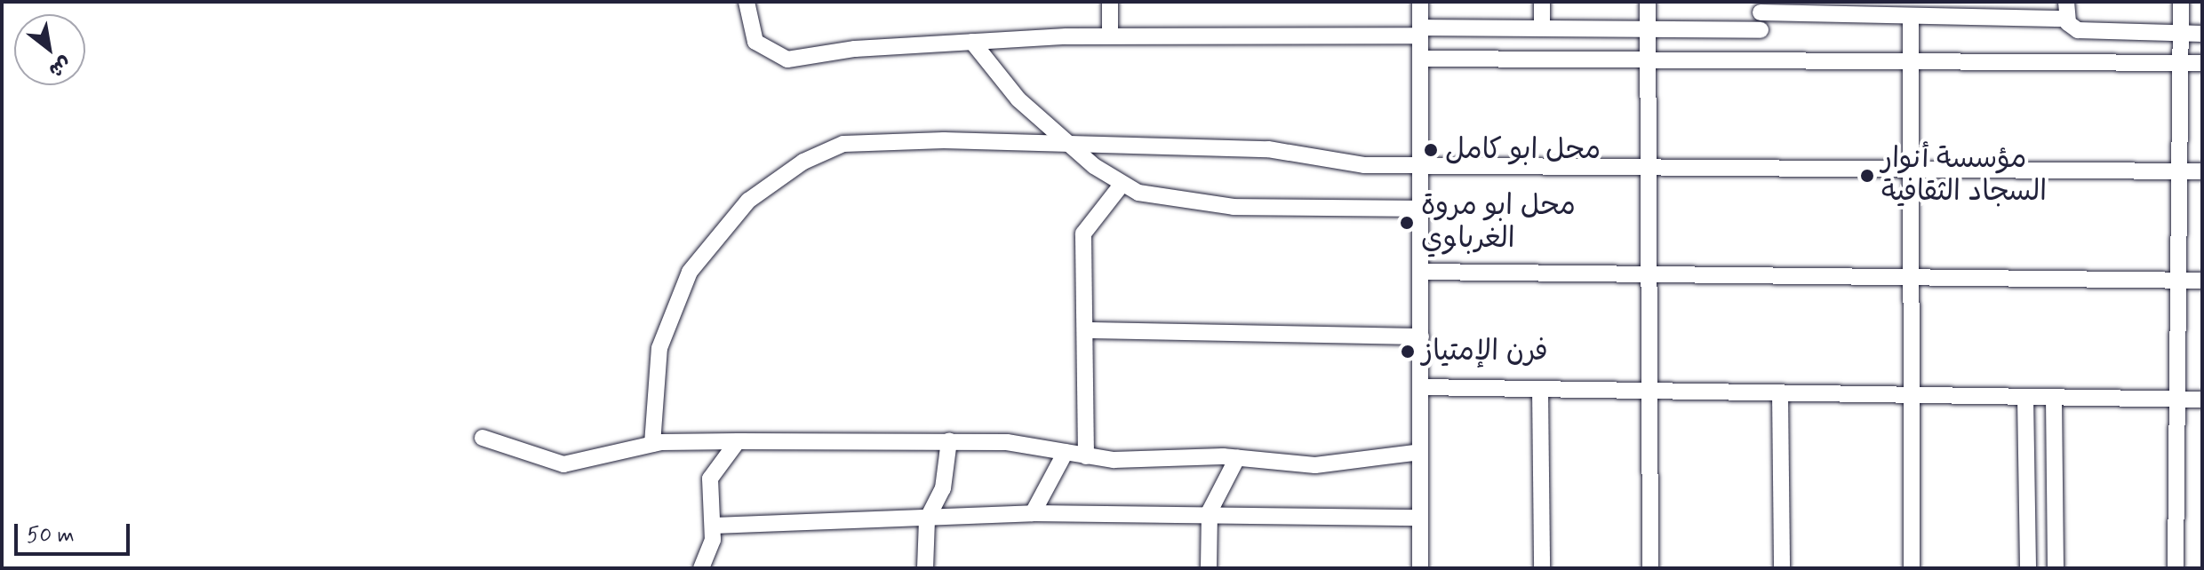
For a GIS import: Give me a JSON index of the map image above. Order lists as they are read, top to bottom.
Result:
{
  "places": [
    "محل ابو كامل",
    "مؤسسة أنوار السجاد الثقافية",
    "محل ابو مروة الغرباوي",
    "فرن الإمتياز"
  ],
  "scale_bar": "50 m",
  "north": "bottom right"
}
